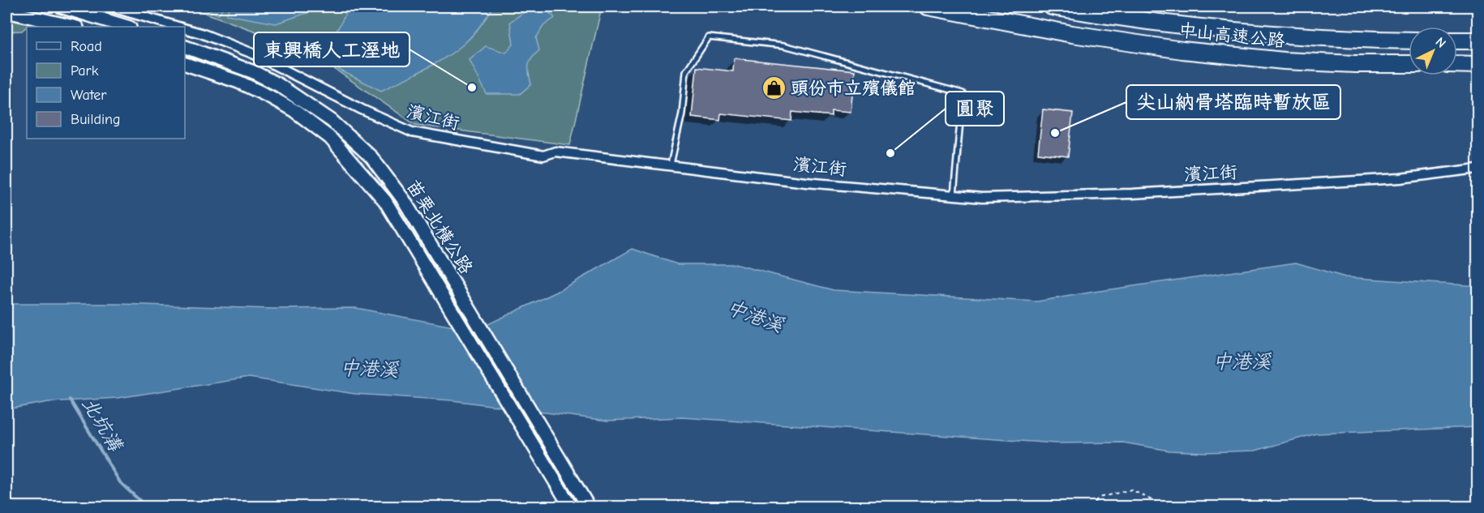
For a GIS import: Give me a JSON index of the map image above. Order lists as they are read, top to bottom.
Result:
{
  "streets": {
    "highway": ["中山高速公路"],
    "main road": ["苗栗北橫公路"],
    "street": ["濱江街"]
  },
  "water": ["中港溪", "北坑溝"],
  "places": {
    "other": ["東興橋人工溼地", "尖山納骨塔臨時暫放區", "圓聚"],
    "shop": ["頭份市立殯儀館"]
  },
  "legend": [
    "Road",
    "Park",
    "Water",
    "Building"
  ],
  "north": "top right"
}
